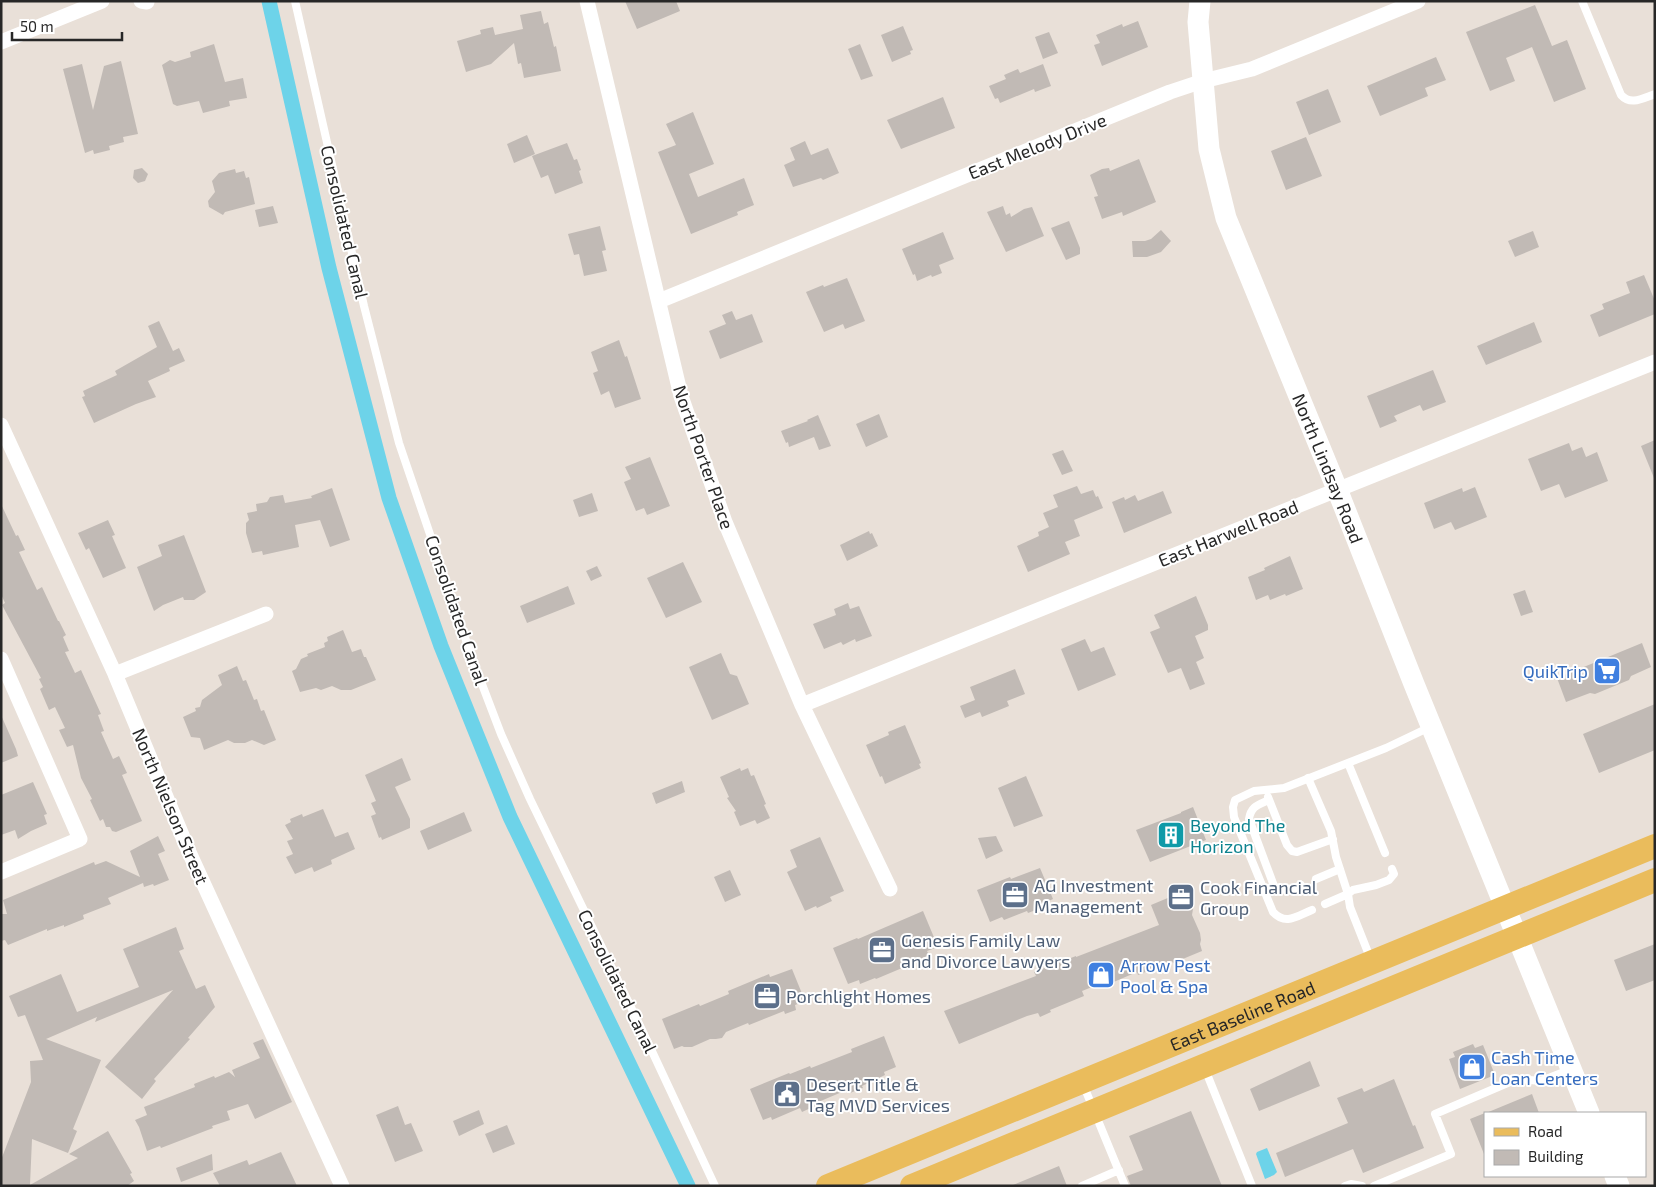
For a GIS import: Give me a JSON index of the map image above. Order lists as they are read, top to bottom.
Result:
{
  "streets": {
    "main road": ["North Lindsay Road", "East Baseline Road"],
    "street": [
      "East Melody Drive",
      "North Porter Place",
      "East Harwell Road",
      "North Nielson Street"
    ],
    "lane": ["Consolidated Canal"]
  },
  "crossings": [
    ["East Melody Drive", "North Porter Place"],
    ["East Melody Drive", "North Lindsay Road"],
    ["North Porter Place", "East Harwell Road"],
    ["North Lindsay Road", "East Harwell Road"],
    ["North Lindsay Road", "East Baseline Road"]
  ],
  "places": {
    "supermarket": ["QuikTrip"],
    "building": ["Beyond The Horizon"],
    "office": [
      "AG Investment Management",
      "Cook Financial Group",
      "Genesis Family Law and Divorce Lawyers",
      "Porchlight Homes"
    ],
    "shop": ["Arrow Pest Pool & Spa", "Cash Time Loan Centers"],
    "public building": ["Desert Title & Tag MVD Services"]
  },
  "legend": ["Road", "Building"],
  "scale_bar": "50 m"
}
